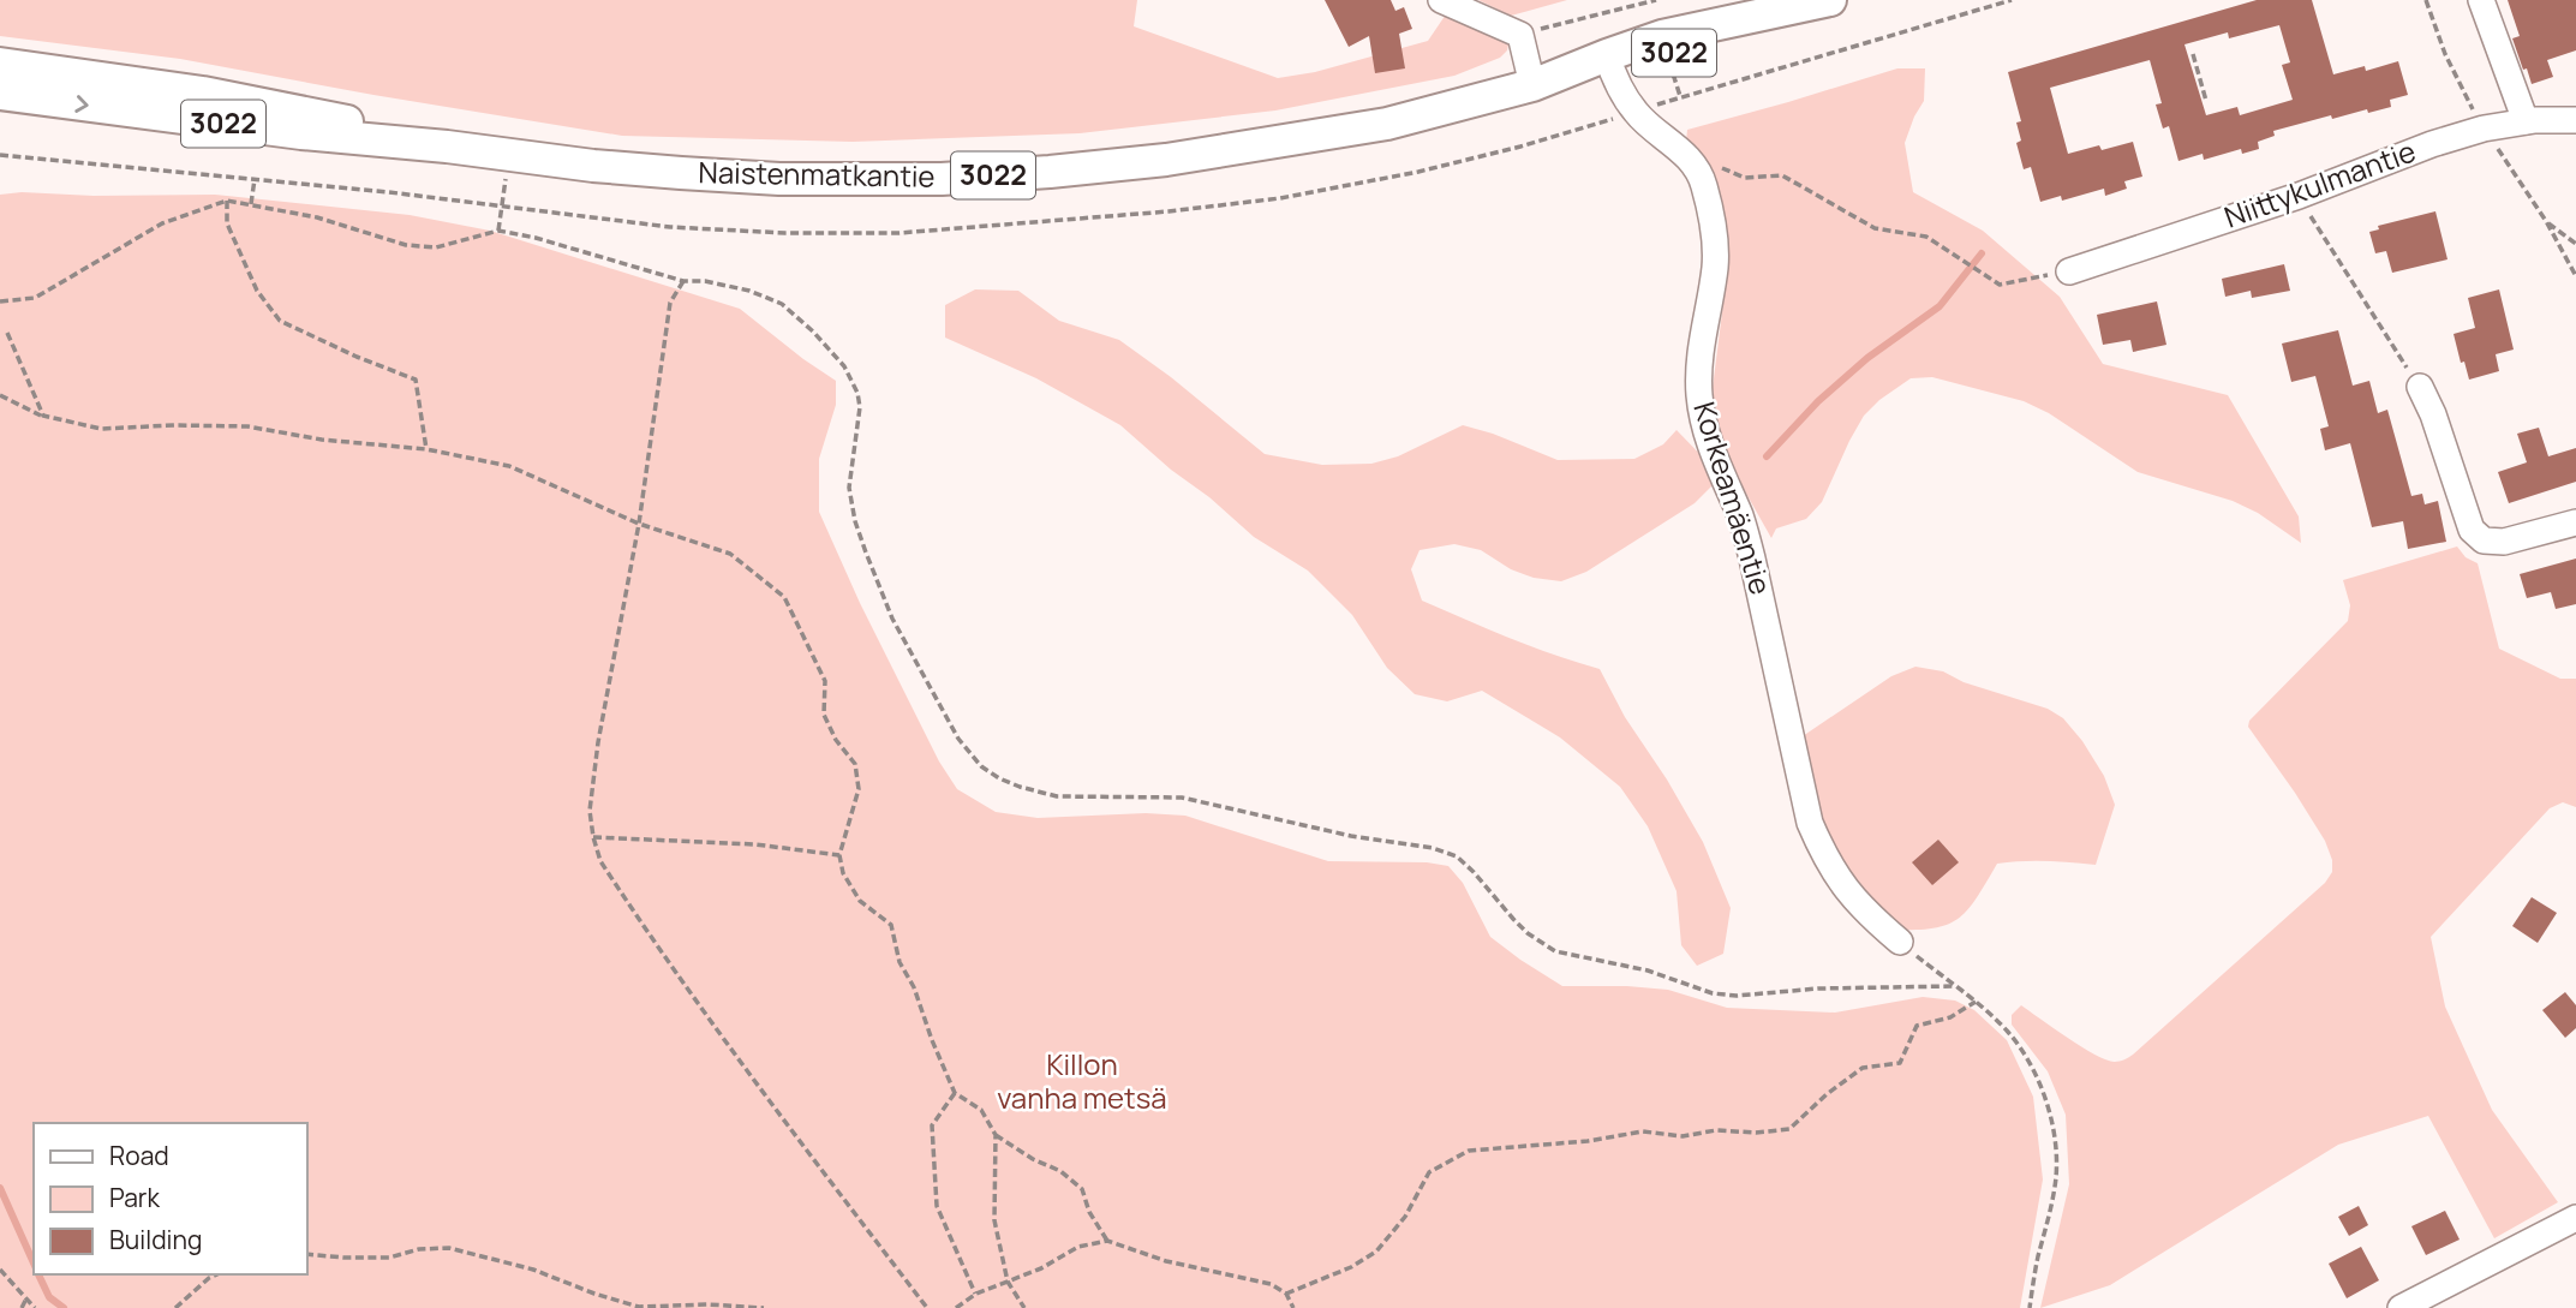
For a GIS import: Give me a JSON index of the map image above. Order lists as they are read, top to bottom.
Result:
{
  "streets": {
    "main road": ["3022", "Naistenmatkantie"],
    "street": ["Niittykulmantie", "Korkeamäentie"]
  },
  "crossings": [
    ["Naistenmatkantie", "Korkeamäentie"]
  ],
  "parks": ["Killon vanha metsä"],
  "legend": ["Road", "Park", "Building"]
}
